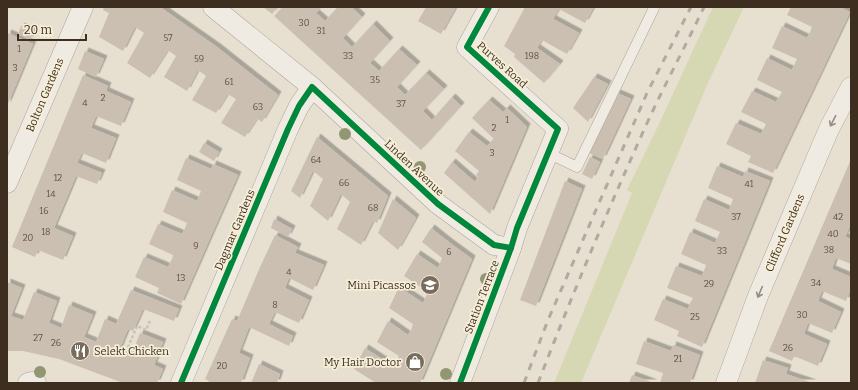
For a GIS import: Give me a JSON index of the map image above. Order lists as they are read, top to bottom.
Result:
{
  "streets": {
    "street": [
      "Purves Road",
      "Bolton Gardens",
      "Linden Avenue",
      "Dagmar Gardens",
      "Clifford Gardens",
      "Station Terrace"
    ]
  },
  "crossings": [
    ["Purves Road", "Station Terrace"],
    ["Linden Avenue", "Dagmar Gardens"],
    ["Linden Avenue", "Station Terrace"]
  ],
  "one_way": ["Clifford Gardens"],
  "places": {
    "school or university": ["Mini Picassos"],
    "restaurant": ["Selekt Chicken"],
    "shop": ["My Hair Doctor"]
  },
  "house_numbers": [
    "30",
    "31",
    "57",
    "1",
    "33",
    "198",
    "59",
    "3",
    "35",
    "61",
    "2",
    "4",
    "37",
    "63",
    "1",
    "2",
    "3",
    "64",
    "12",
    "66",
    "41",
    "14",
    "68",
    "16",
    "37",
    "42",
    "18",
    "40",
    "20",
    "9",
    "38",
    "33",
    "6",
    "4",
    "13",
    "34",
    "29",
    "8",
    "30",
    "25",
    "27",
    "26",
    "26",
    "21",
    "20"
  ],
  "scale_bar": "20 m"
}
